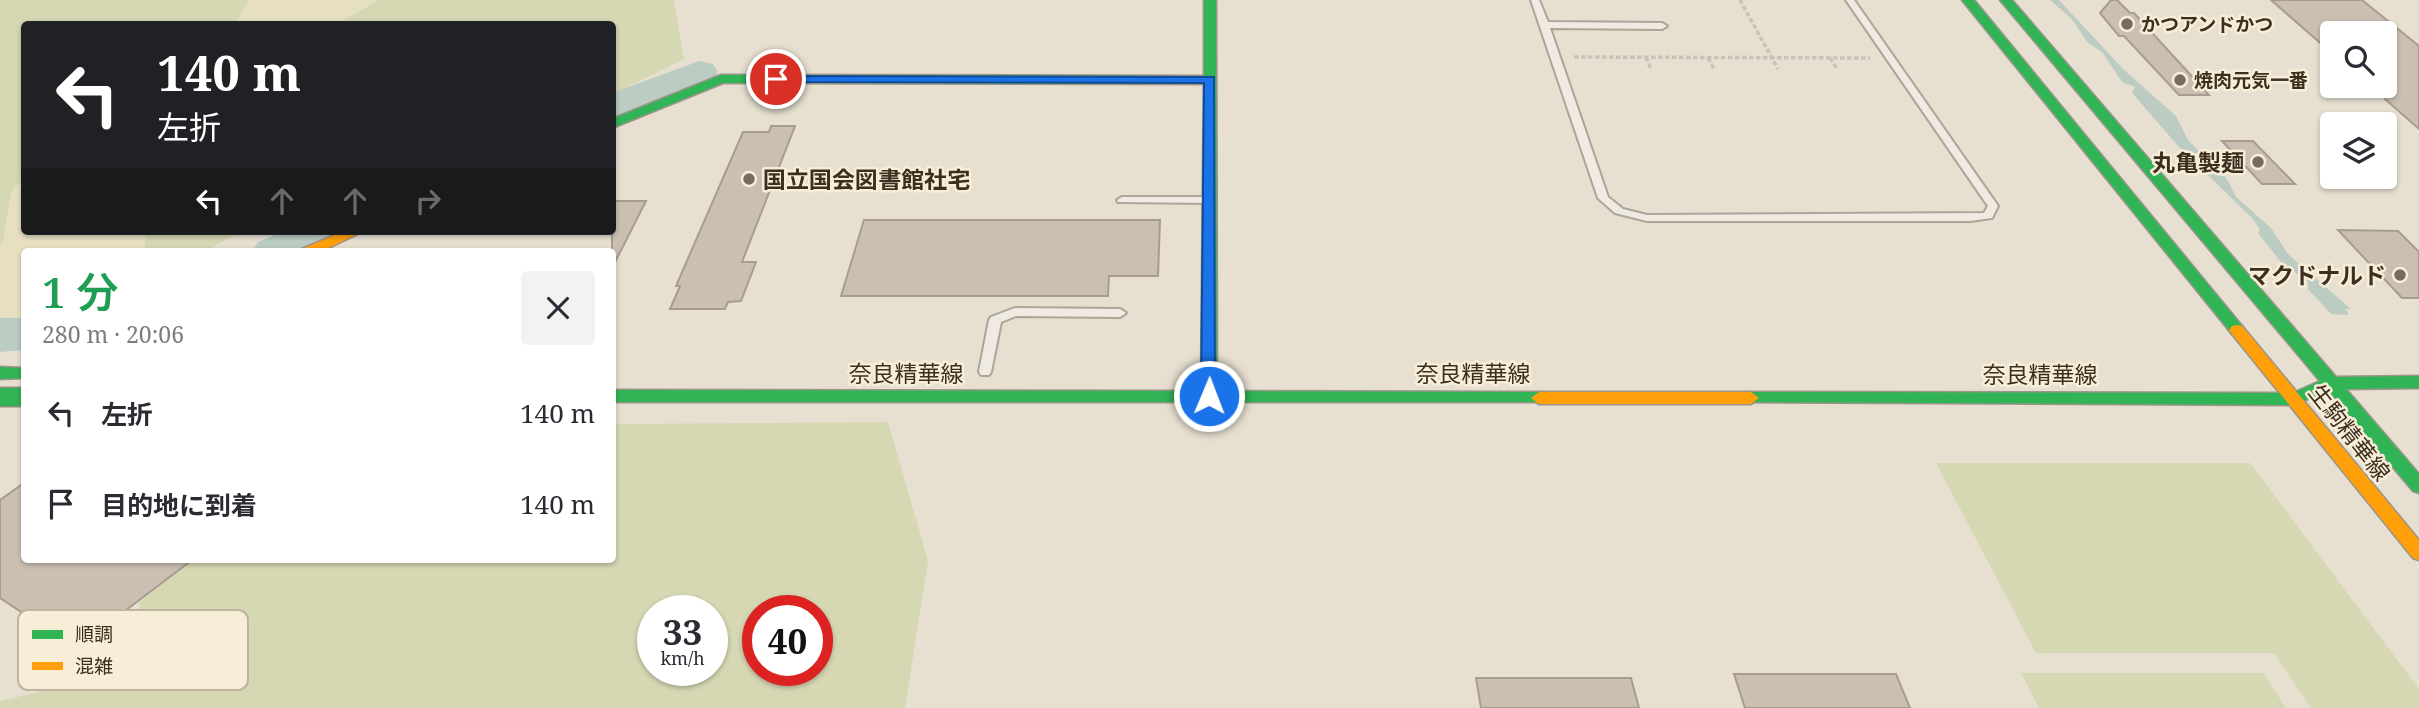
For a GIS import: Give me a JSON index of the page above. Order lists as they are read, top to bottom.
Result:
{
  "streets": {
    "main road": ["奈良精華線", "生駒精華線"]
  },
  "crossings": [
    ["奈良精華線", "生駒精華線"]
  ],
  "places": [
    "かつアンドかつ",
    "焼肉元気一番",
    "丸亀製麺",
    "国立国会図書館社宅",
    "マクドナルド"
  ],
  "legend": ["順調", "混雑"],
  "page": {
    "turn": ["140 m", "左折"],
    "heading": ["1 分", "280 m · 20:06"],
    "list": [
      {
        "name": "左折",
        "value": "140 m"
      },
      {
        "name": "目的地に到着",
        "value": "140 m"
      }
    ],
    "speed": "33 km/h",
    "limit": "40"
  }
}
